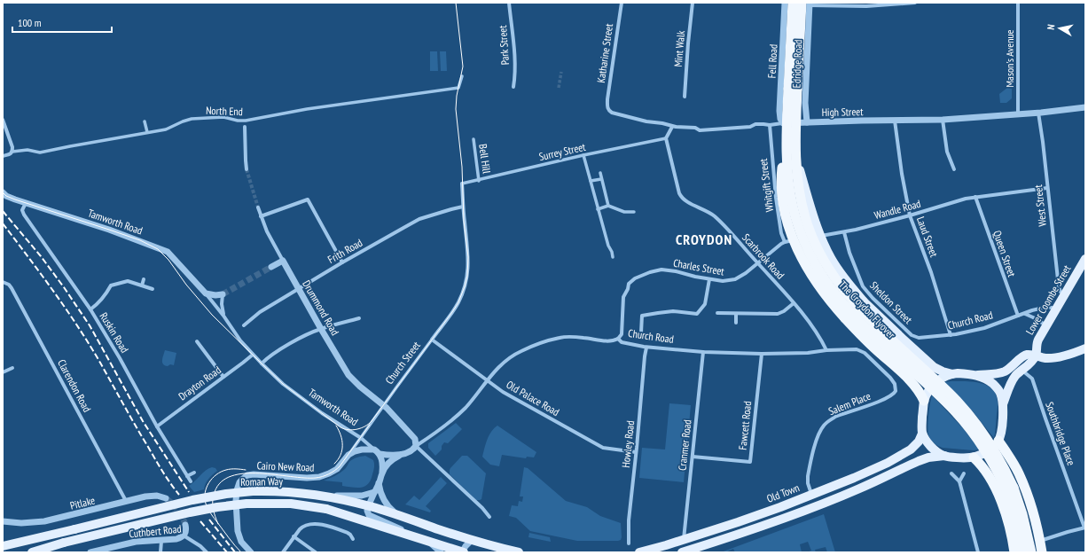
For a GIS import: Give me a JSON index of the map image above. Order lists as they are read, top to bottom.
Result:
{
  "streets": {
    "highway": ["The Croydon Flyover"],
    "main road": ["Lower Coombe Street", "Roman Way", "Old Town"],
    "street": [
      "Park Street",
      "Mint Walk",
      "Katharine Street",
      "Mason's Avenue",
      "Fell Road",
      "Edridge Road",
      "North End",
      "High Street",
      "Surrey Street",
      "Bell Hill",
      "Whitgift Street",
      "West Street",
      "Wandle Road",
      "Tamworth Road",
      "Laud Street",
      "Frith Road",
      "Queen Street",
      "Scarbrook Road",
      "Charles Street",
      "Sheldon Street",
      "Drummond Road",
      "Church Road",
      "Ruskin Road",
      "Church Street",
      "Drayton Road",
      "Clarendon Road",
      "Old Palace Road",
      "Salem Place",
      "Fawcett Road",
      "Southbridge Place",
      "Howley Road",
      "Cranmer Road",
      "Cairo New Road",
      "Pitlake",
      "Cuthbert Road"
    ]
  },
  "crossings": [
    ["Katharine Street", "High Street"],
    ["Mason's Avenue", "High Street"],
    ["Fell Road", "High Street"],
    ["Edridge Road", "High Street"],
    ["Edridge Road", "The Croydon Flyover"],
    ["High Street", "Whitgift Street"],
    ["High Street", "West Street"],
    ["High Street", "Laud Street"],
    ["Surrey Street", "Bell Hill"],
    ["Surrey Street", "Scarbrook Road"],
    ["Surrey Street", "Church Street"],
    ["Whitgift Street", "Wandle Road"],
    ["West Street", "Wandle Road"],
    ["West Street", "Lower Coombe Street"],
    ["Wandle Road", "Laud Street"],
    ["Wandle Road", "Queen Street"],
    ["Wandle Road", "Scarbrook Road"],
    ["Wandle Road", "Charles Street"],
    ["Wandle Road", "Sheldon Street"],
    ["Tamworth Road", "Ruskin Road"],
    ["Tamworth Road", "Church Street"],
    ["Tamworth Road", "Drayton Road"],
    ["Tamworth Road", "Cairo New Road"],
    ["Laud Street", "Church Road"],
    ["Frith Road", "Drummond Road"],
    ["Frith Road", "Church Street"],
    ["Queen Street", "Church Road"],
    ["Scarbrook Road", "Charles Street"],
    ["Scarbrook Road", "Church Road"],
    ["Charles Street", "Church Road"],
    ["Lower Coombe Street", "Church Road"],
    ["Sheldon Street", "Church Road"],
    ["Drummond Road", "Church Street"],
    ["Church Road", "Old Palace Road"],
    ["Church Road", "Salem Place"],
    ["Church Road", "Fawcett Road"],
    ["Church Road", "Howley Road"],
    ["Church Road", "Cranmer Road"],
    ["Ruskin Road", "Drayton Road"],
    ["Church Street", "Old Palace Road"],
    ["Church Street", "Cairo New Road"],
    ["Clarendon Road", "Pitlake"],
    ["Old Palace Road", "Howley Road"],
    ["Salem Place", "Old Town"],
    ["Fawcett Road", "Cranmer Road"],
    ["Cranmer Road", "Old Town"]
  ],
  "districts": ["CROYDON"],
  "scale_bar": "100 m",
  "north": "left"
}
